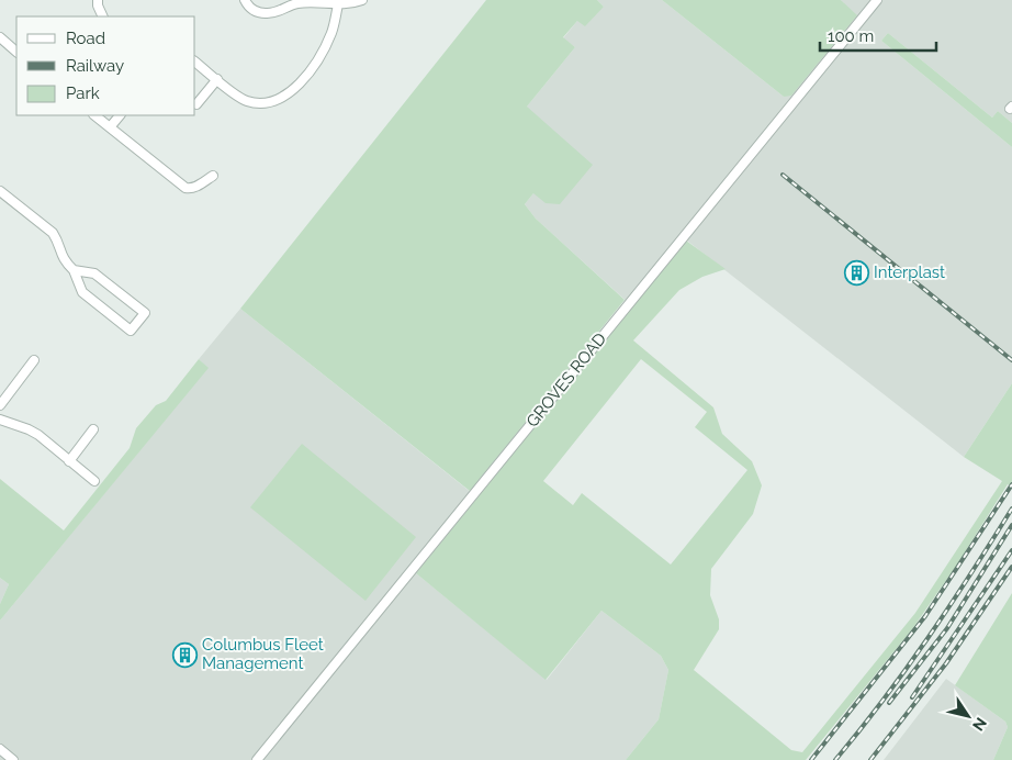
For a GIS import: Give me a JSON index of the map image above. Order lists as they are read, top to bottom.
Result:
{
  "streets": {
    "street": ["GROVES ROAD"]
  },
  "places": {
    "building": ["Interplast", "Columbus Fleet Management"]
  },
  "legend": ["Road", "Railway", "Park"],
  "scale_bar": "100 m",
  "north": "bottom right"
}
